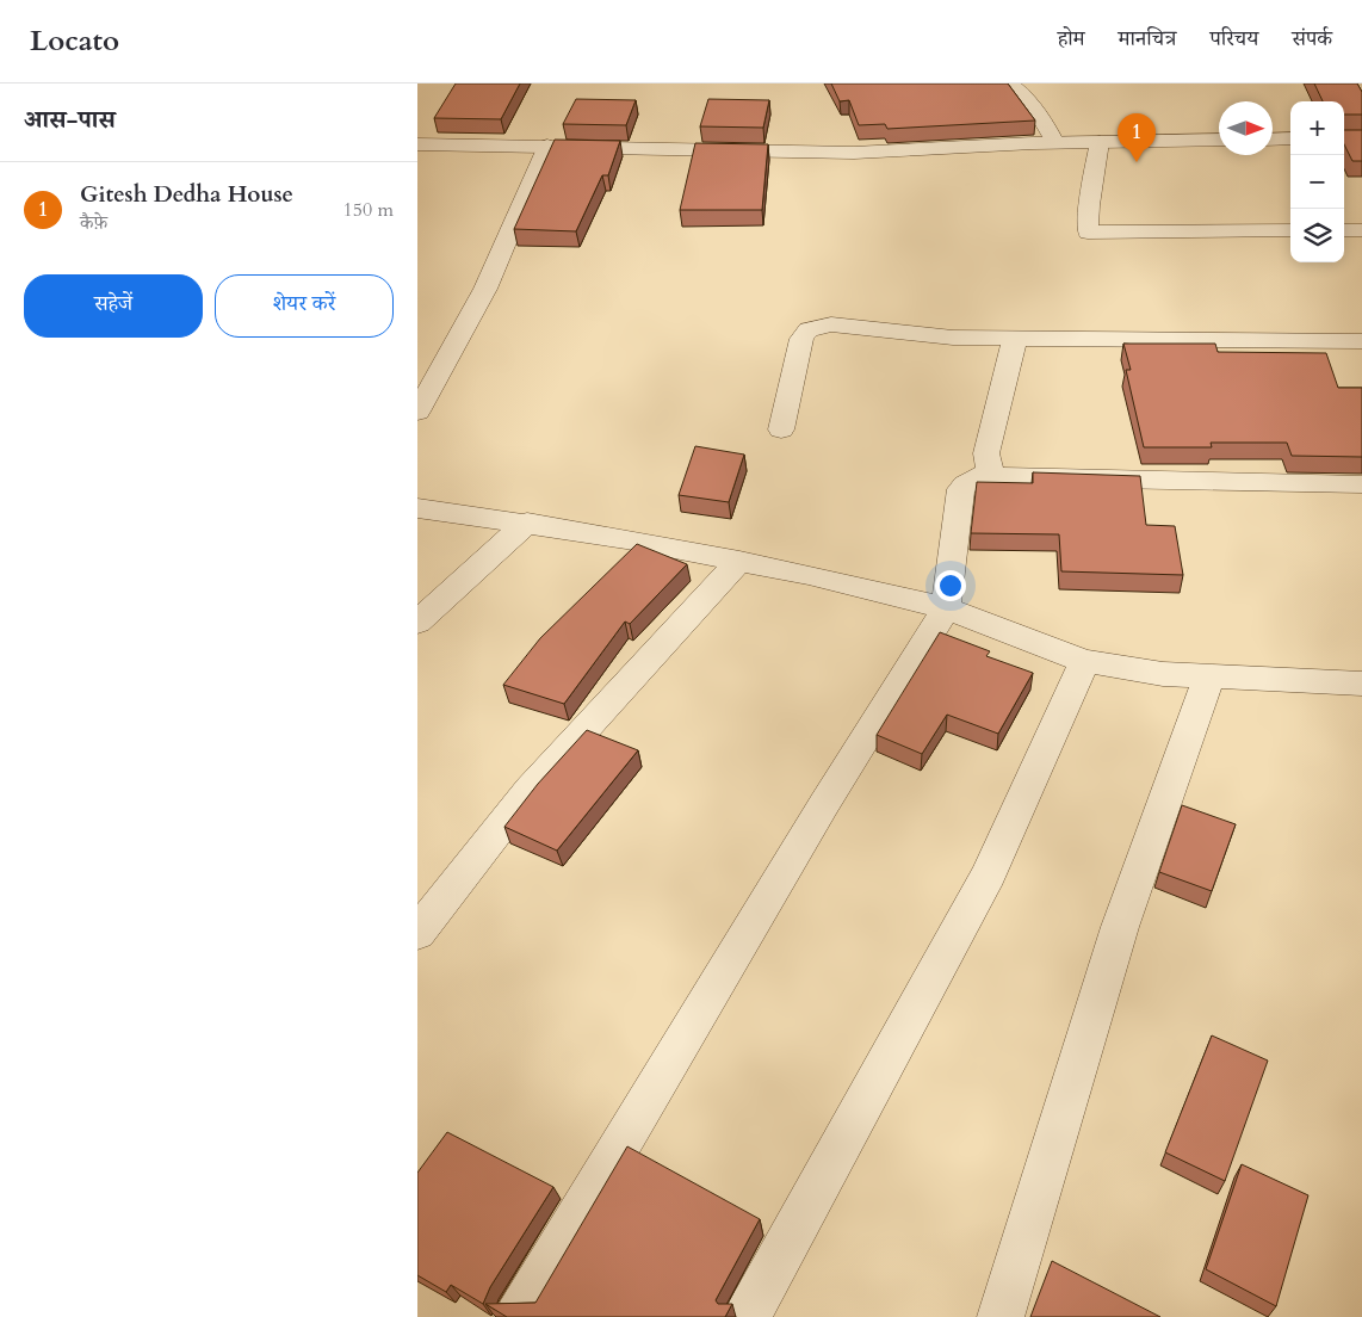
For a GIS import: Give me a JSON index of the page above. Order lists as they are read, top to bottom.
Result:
{
  "north": "right",
  "page": {
    "header": "Locato",
    "nav": [
      "होम",
      "मानचित्र",
      "परिचय",
      "संपर्क"
    ],
    "heading": "आस-पास",
    "map_buttons": ["+", "−"],
    "pins": "1",
    "list": [
      {
        "mark": "1",
        "name": "Gitesh Dedha House",
        "note": "कैफ़े",
        "value": "150 m"
      }
    ],
    "buttons": ["सहेजें", "शेयर करें"]
  }
}
